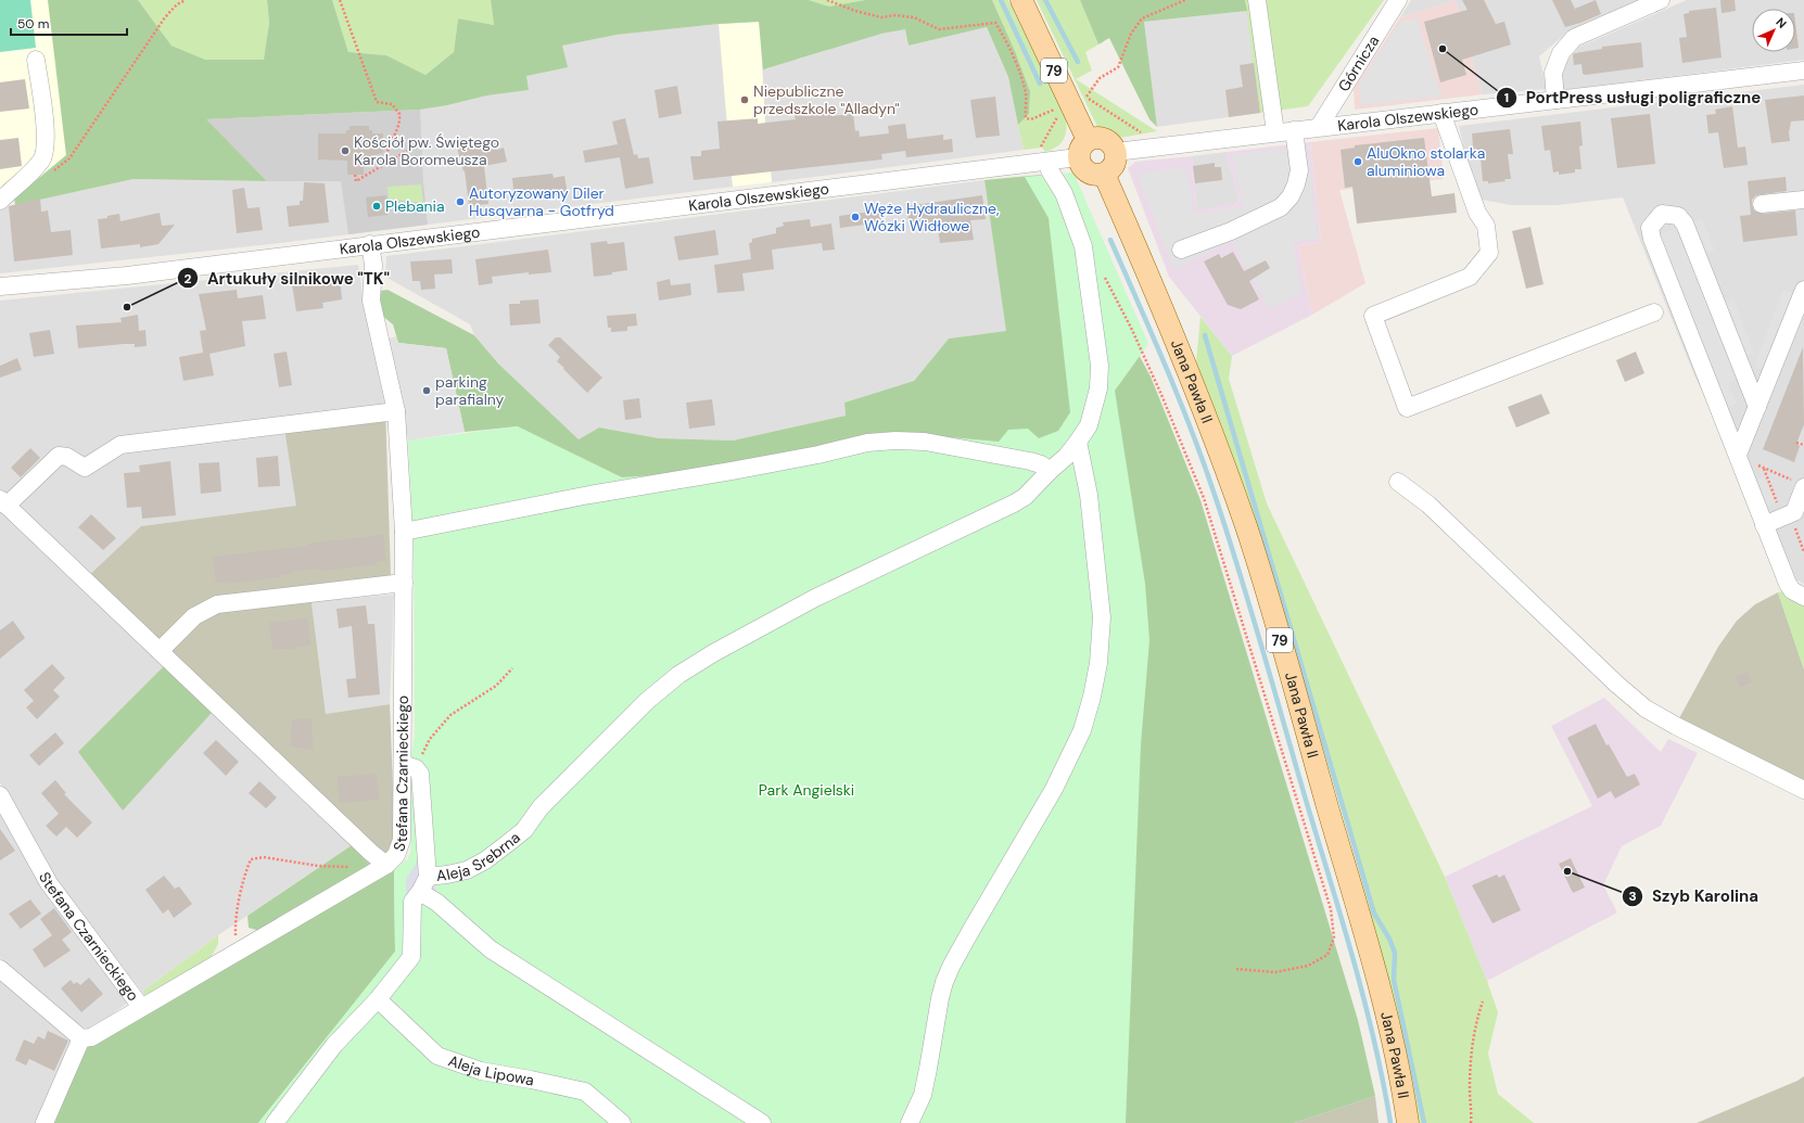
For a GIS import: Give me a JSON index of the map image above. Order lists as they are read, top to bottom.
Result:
{
  "streets": {
    "main road": ["79", "Jana Pawła II"],
    "street": [
      "Górnicza",
      "Karola Olszewskiego",
      "Stefana Czarnieckiego",
      "Aleja Srebrna",
      "Aleja Lipowa"
    ]
  },
  "crossings": [
    ["Górnicza", "Karola Olszewskiego"],
    ["79", "Karola Olszewskiego"],
    ["79", "Jana Pawła II"],
    ["Karola Olszewskiego", "Jana Pawła II"],
    ["Karola Olszewskiego", "Stefana Czarnieckiego"]
  ],
  "parks": ["Park Angielski"],
  "places": [
    "PortPress usługi poligraficzne",
    "Niepubliczne przedszkole \"Alladyn\"",
    "Kościół pw. Świętego Karola Boromeusza",
    "AluOkno stolarka aluminiowa",
    "Autoryzowany Diler Husqvarna - Gotfryd",
    "Plebania",
    "Węże Hydrauliczne, Wózki Widłowe",
    "Artukuły silnikowe \"TK\"",
    "parking parafialny",
    "Szyb Karolina"
  ],
  "scale_bar": "50 m",
  "north": "top right"
}
